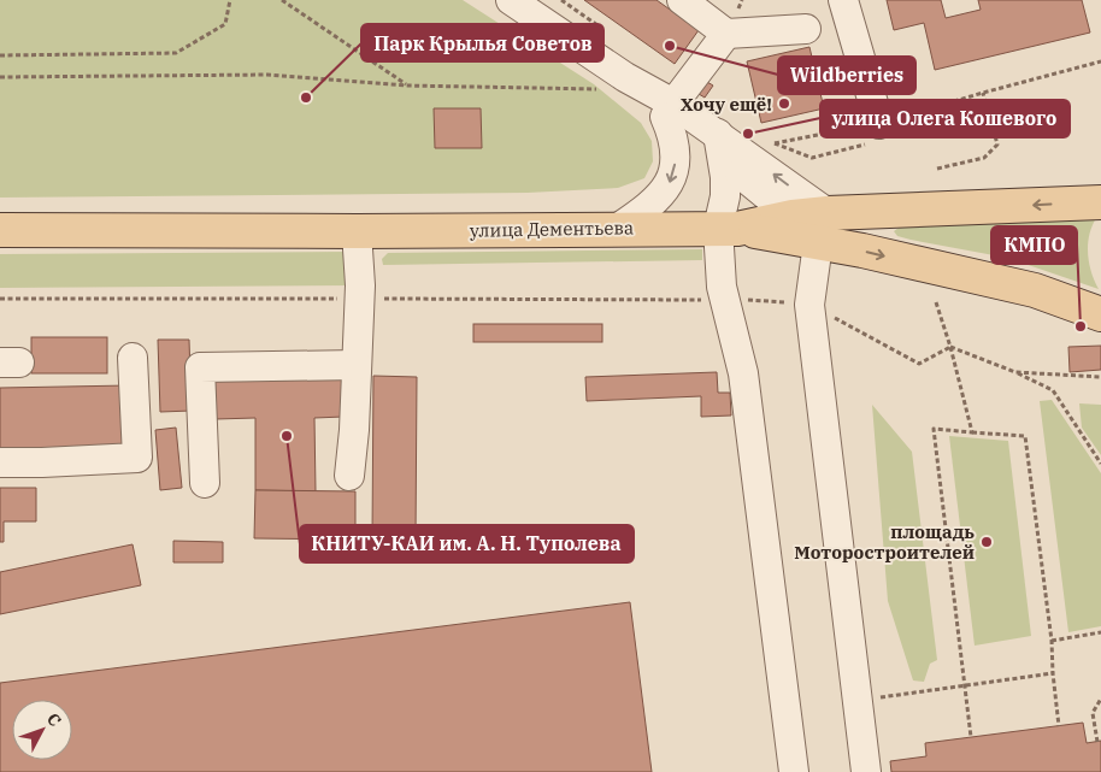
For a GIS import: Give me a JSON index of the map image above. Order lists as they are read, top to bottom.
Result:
{
  "streets": {
    "main road": ["улица Дементьева"]
  },
  "places": [
    "Wildberries",
    "Парк Крылья Советов",
    "Хочу ещё!",
    "улица Олега Кошевого",
    "КМПО",
    "КНИТУ-КАИ им. А. Н. Туполева",
    "площадь Моторостроителей"
  ],
  "north": "top right"
}
